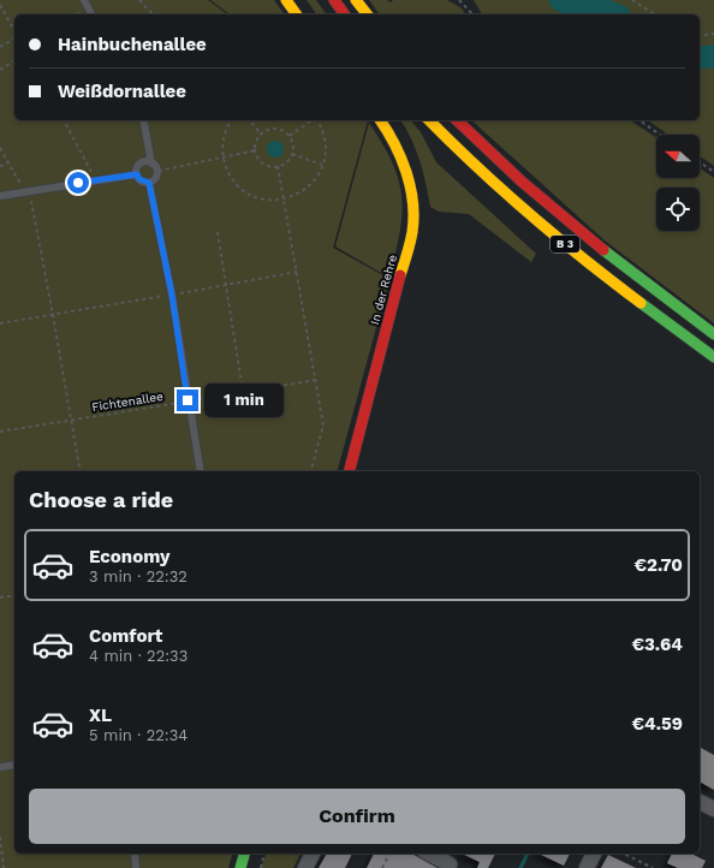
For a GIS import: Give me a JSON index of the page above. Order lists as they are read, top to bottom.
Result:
{
  "streets": {
    "main road": ["B 3", "In der Rehre"],
    "path": ["Fichtenallee"]
  },
  "north": "left",
  "page": {
    "banner": ["Hainbuchenallee", "Weißdornallee"],
    "bubble": "1 min",
    "heading": "Choose a ride",
    "list": [
      {
        "name": "Economy",
        "note": "3 min · 22:32",
        "value": "€2.70"
      },
      {
        "name": "Comfort",
        "note": "4 min · 22:33",
        "value": "€3.64"
      },
      {
        "name": "XL",
        "note": "5 min · 22:34",
        "value": "€4.59"
      }
    ],
    "buttons": "Confirm"
  }
}
